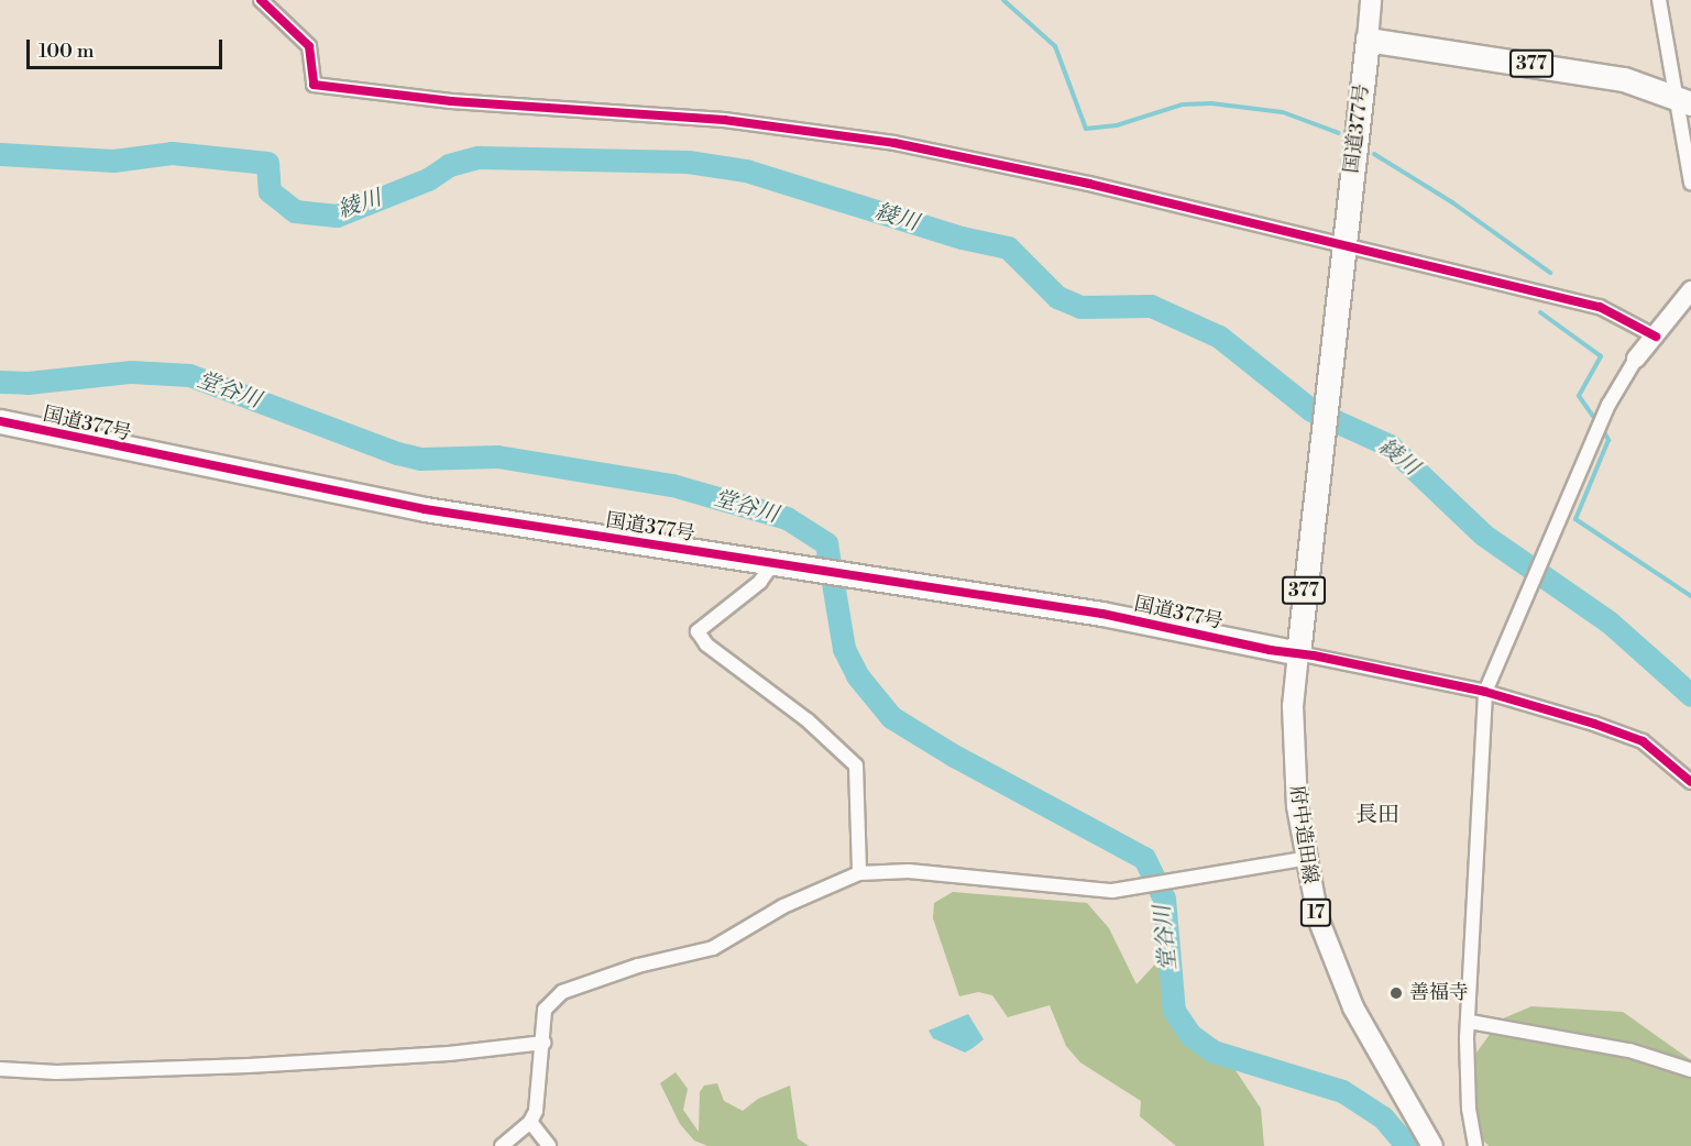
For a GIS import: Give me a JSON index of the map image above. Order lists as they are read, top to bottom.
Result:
{
  "streets": {
    "highway": ["377", "国道377号"],
    "main road": ["府中造田線", "17"]
  },
  "crossings": [
    ["377", "国道377号"],
    ["国道377号", "府中造田線"]
  ],
  "districts": ["長田"],
  "water": ["綾川", "堂谷川"],
  "places": ["善福寺"],
  "scale_bar": "100 m"
}
